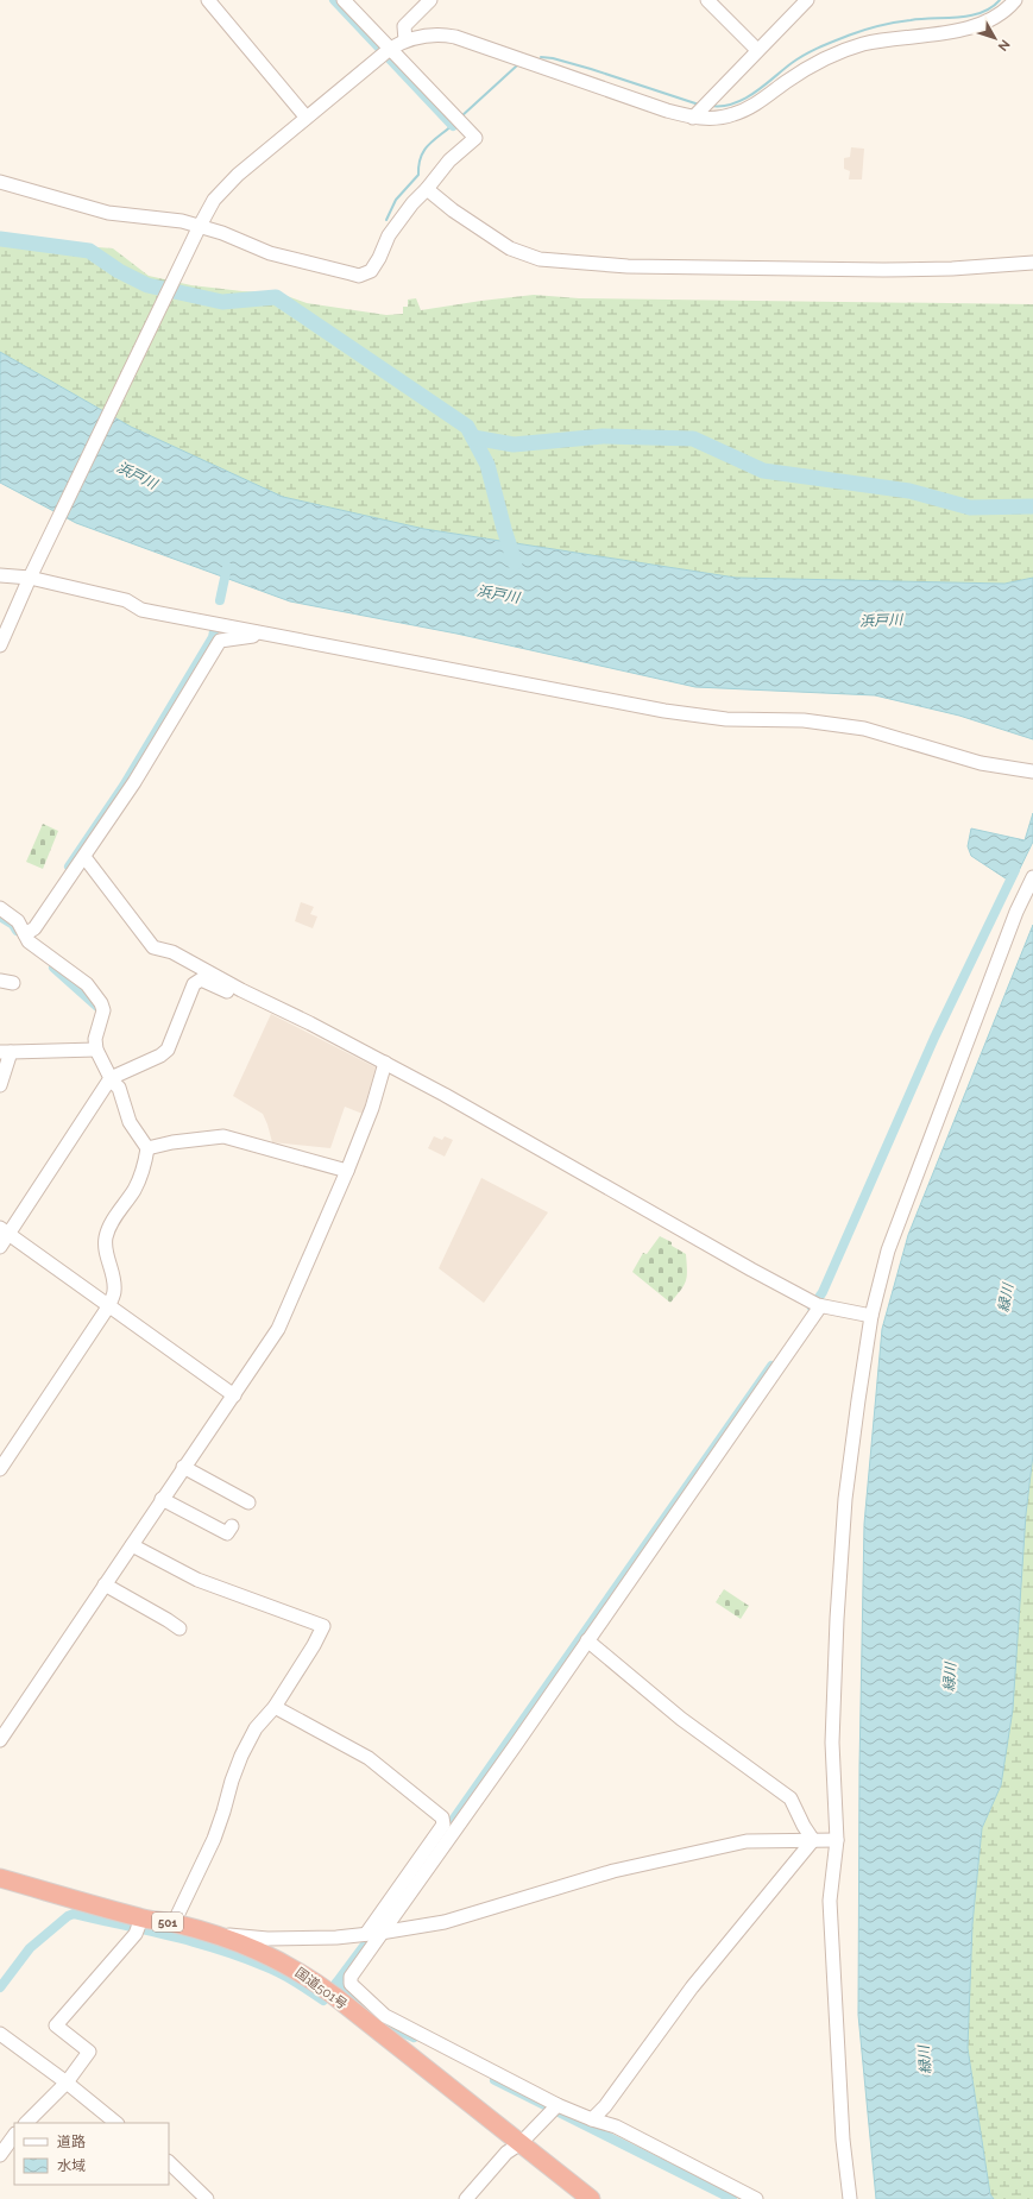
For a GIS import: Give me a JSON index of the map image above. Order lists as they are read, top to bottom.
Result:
{
  "streets": {
    "highway": ["501", "国道501号"]
  },
  "water": ["浜戸川", "緑川"],
  "legend": ["道路", "水域"],
  "north": "bottom right"
}
